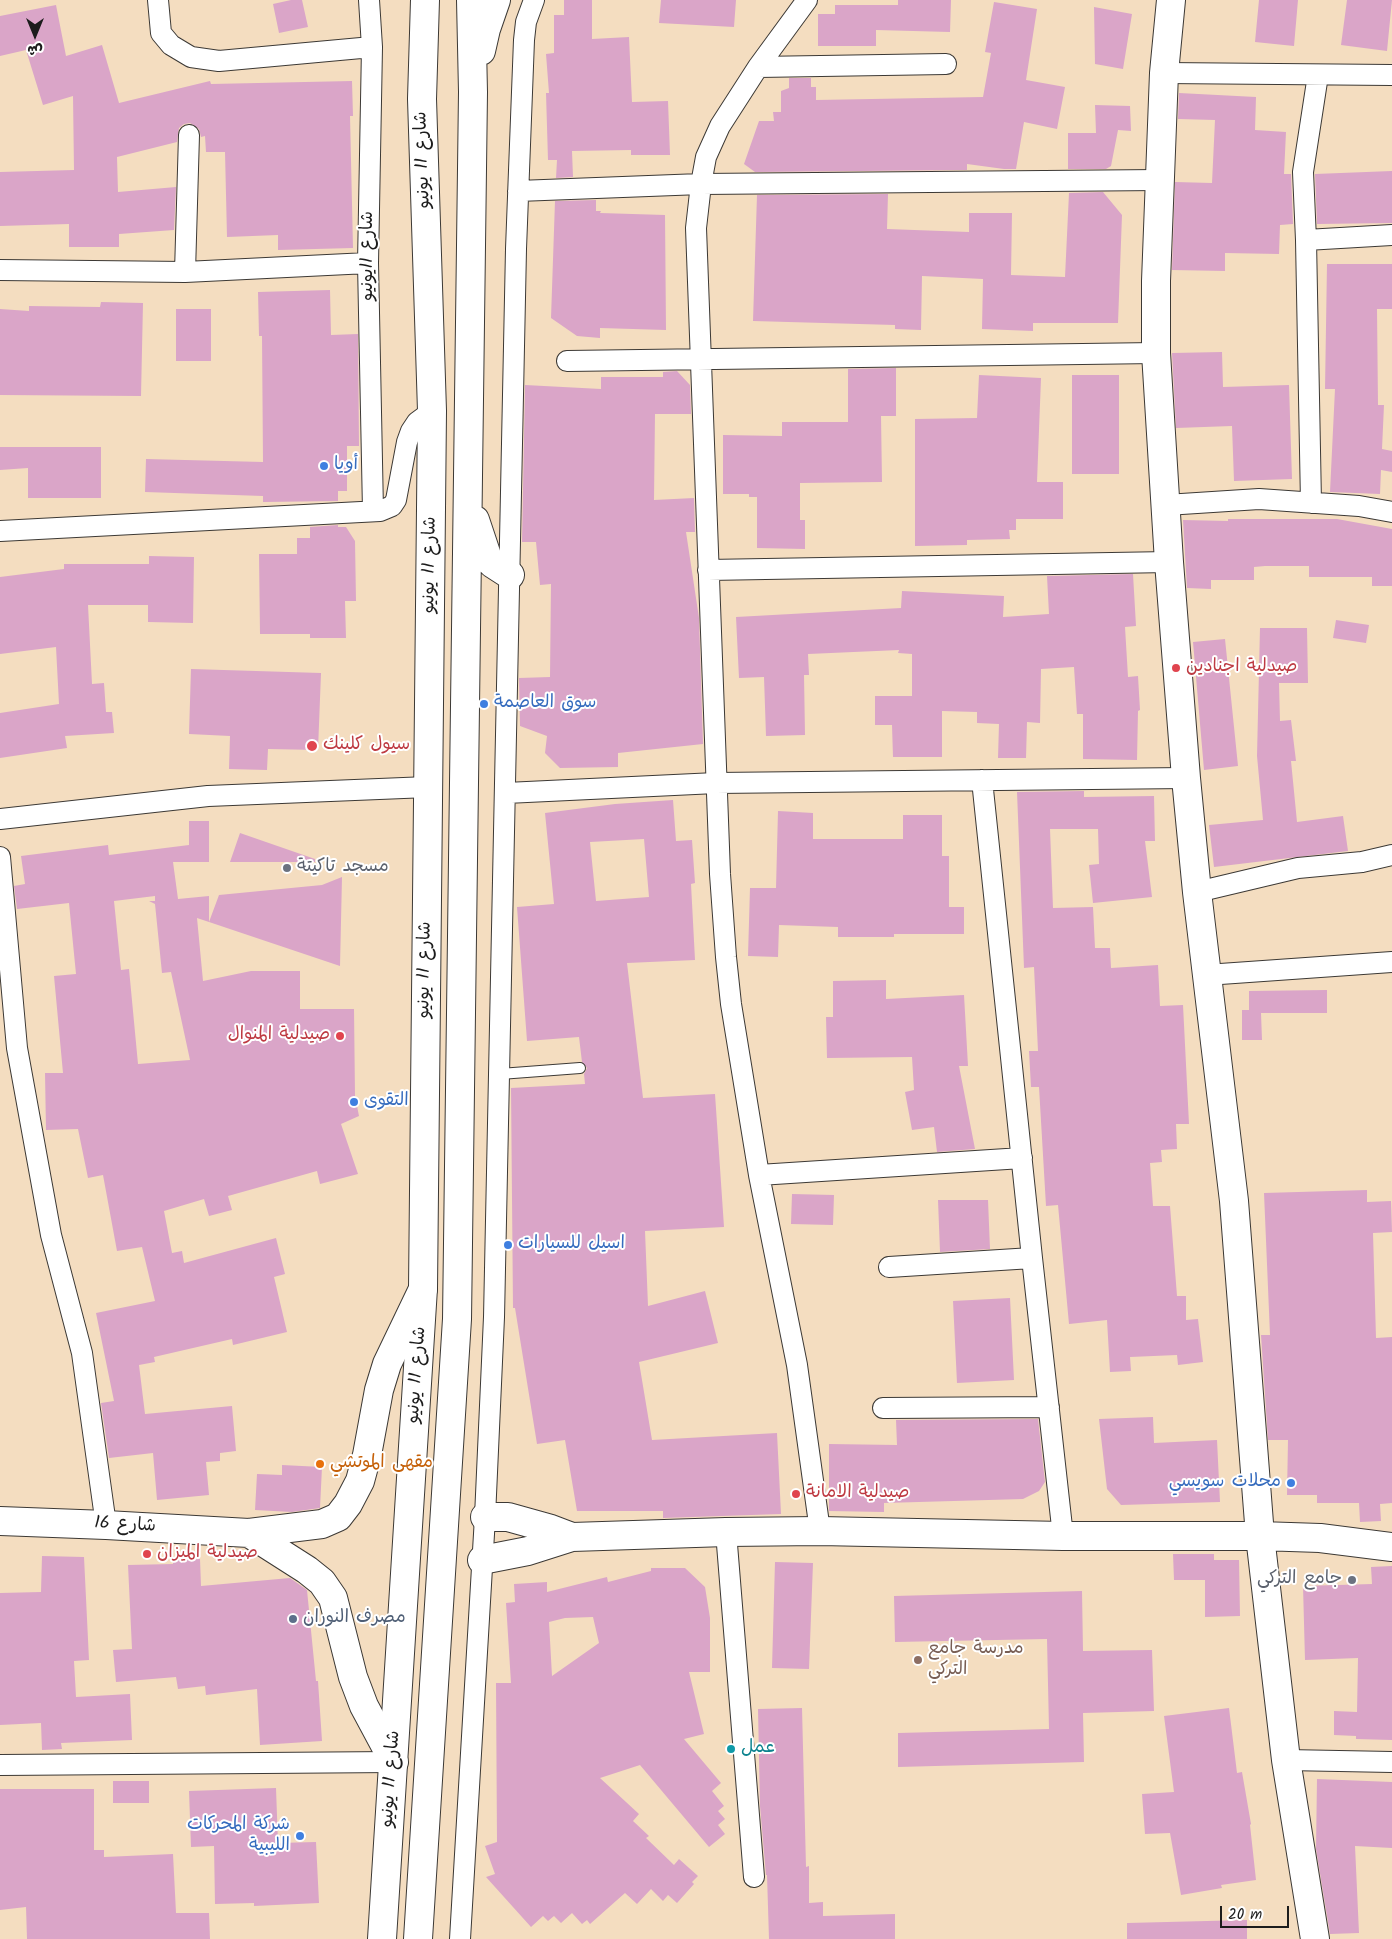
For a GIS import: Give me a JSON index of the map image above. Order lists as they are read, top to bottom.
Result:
{
  "streets": {
    "main road": ["شارع 11 يونيو", "شارع 16"],
    "street": ["شارع 11يونيو"]
  },
  "crossings": [
    ["شارع 11 يونيو", "شارع 16"]
  ],
  "places": [
    "أويا",
    "صيدلية اجنادين",
    "سوق العاصمة",
    "سيول كلينك",
    "مسجد تاكيتة",
    "صيدلية المنوال",
    "التقوى",
    "اسيل للسيارات",
    "مقهى الموتشي",
    "محلات سويسي",
    "صيدلية الامانة",
    "صيدلية الميزان",
    "جامع التركي",
    "مصرف النوران",
    "مدرسة جامع التركي",
    "عمل",
    "شركة المحركات الليبية"
  ],
  "scale_bar": "20 m",
  "north": "bottom"
}
